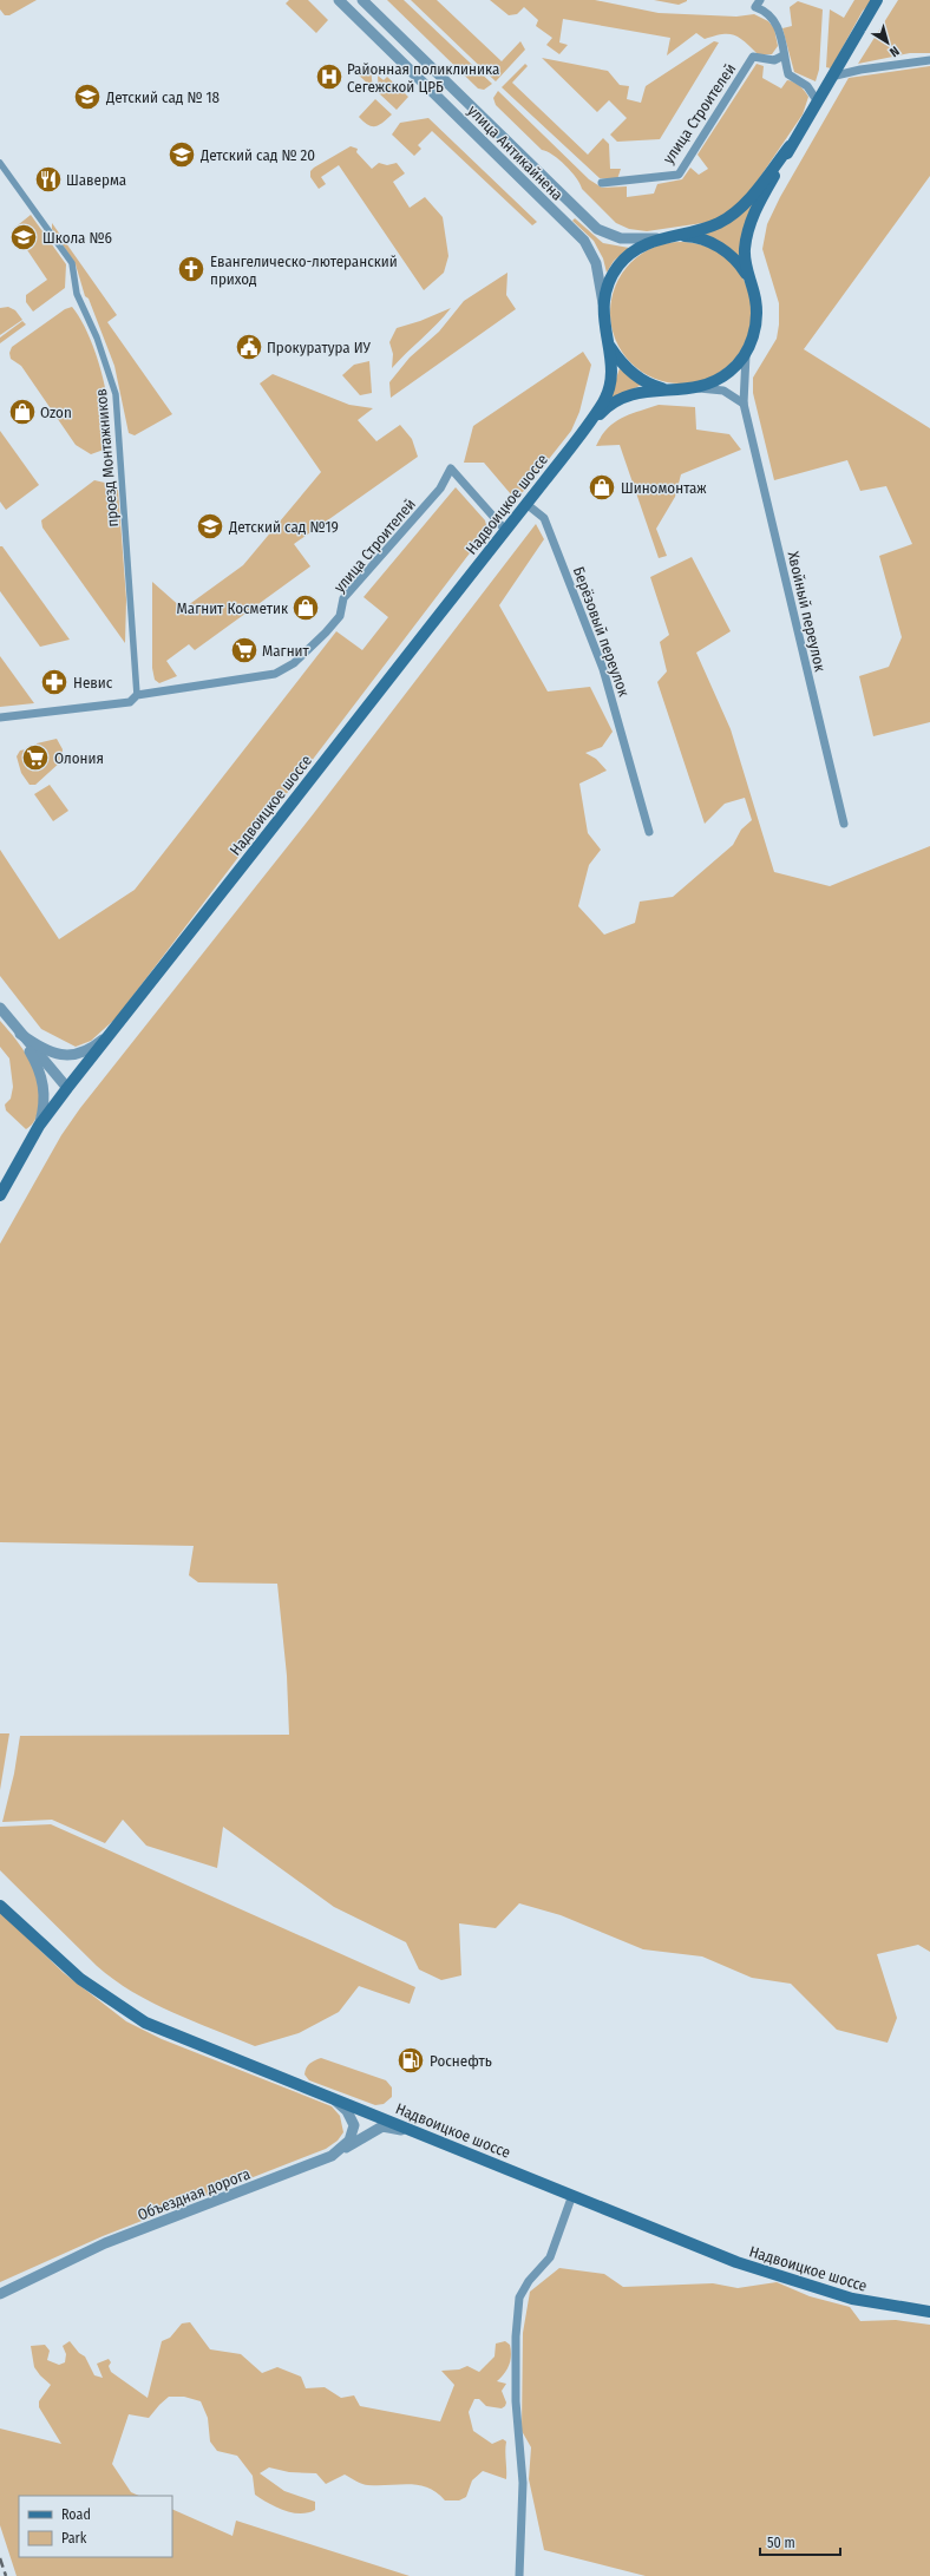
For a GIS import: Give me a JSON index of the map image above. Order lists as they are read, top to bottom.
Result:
{
  "streets": {
    "main road": ["Надвоицкое шоссе"],
    "street": [
      "улица Строителей",
      "улица Антикайнена",
      "проезд Монтажников",
      "Хвойный переулок",
      "Берёзовый переулок",
      "Объездная дорога"
    ]
  },
  "crossings": [
    ["улица Строителей", "проезд Монтажников"],
    ["улица Строителей", "Надвоицкое шоссе"],
    ["улица Антикайнена", "Хвойный переулок"],
    ["Надвоицкое шоссе", "Берёзовый переулок"],
    ["Надвоицкое шоссе", "Объездная дорога"]
  ],
  "places": {
    "hospital": ["Районная поликлиника Сегежской ЦРБ"],
    "school or university": [
      "Детский сад № 18",
      "Детский сад № 20",
      "Школа №6",
      "Детский сад №19"
    ],
    "restaurant": ["Шаверма"],
    "church": ["Евангелическо-лютеранский приход"],
    "public building": ["Прокуратура ИУ"],
    "shop": ["Ozon", "Шиномонтаж", "Магнит Косметик"],
    "supermarket": ["Магнит", "Олония"],
    "pharmacy": ["Невис"],
    "fuel station": ["Роснефть"]
  },
  "legend": ["Road", "Park"],
  "scale_bar": "50 m",
  "north": "bottom right"
}
